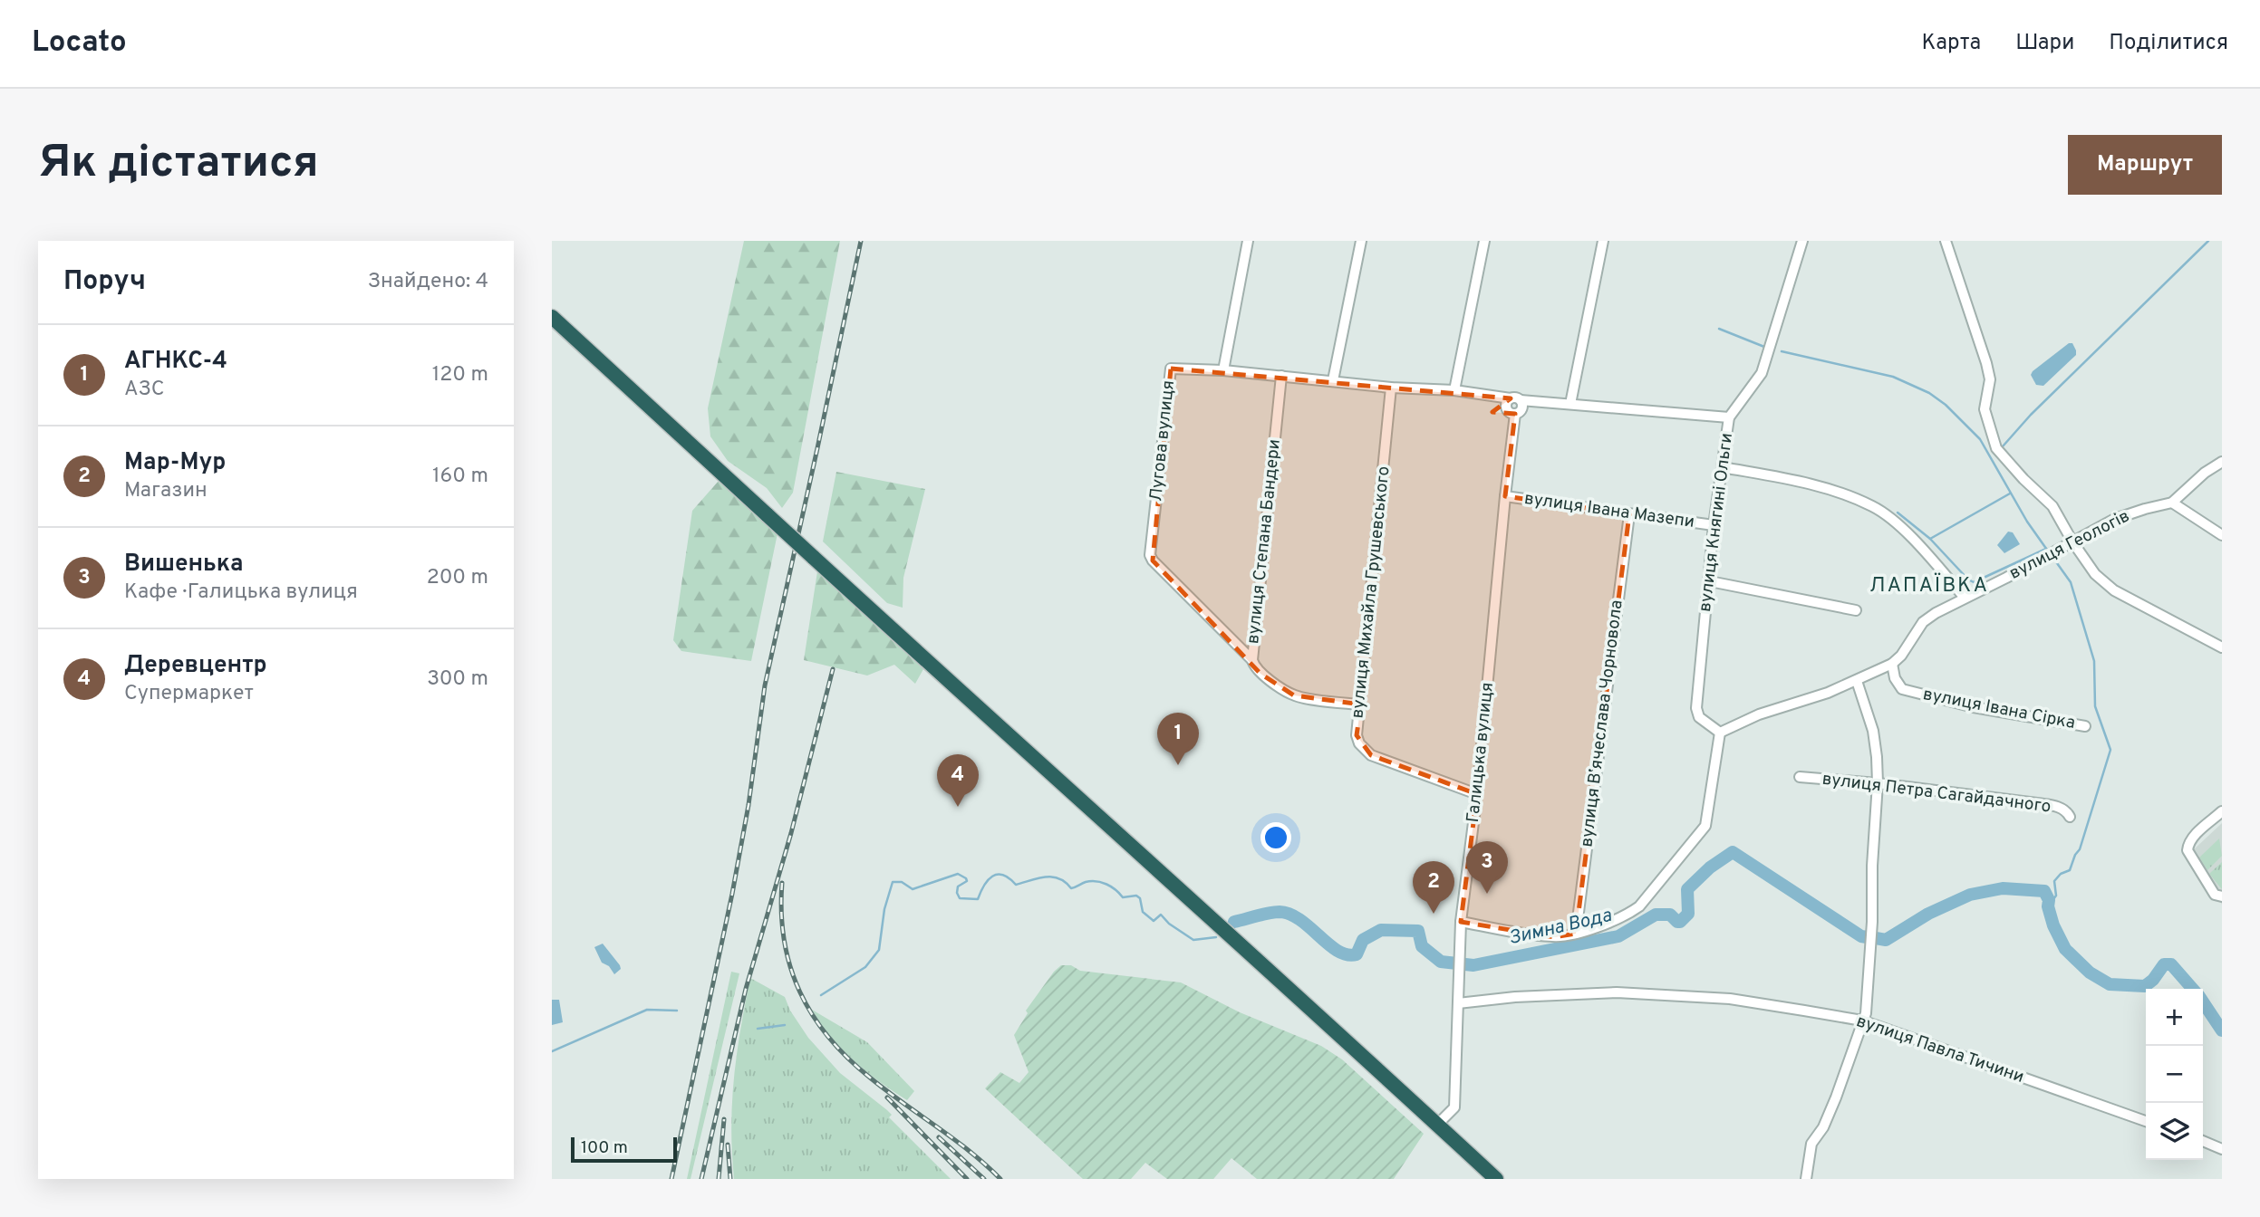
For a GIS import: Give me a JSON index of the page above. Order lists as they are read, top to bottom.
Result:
{
  "streets": {
    "street": [
      "Лугова вулиця",
      "вулиця Івана Мазепи",
      "вулиця Княгині Ольги",
      "вулиця Степана Бандери",
      "вулиця Геологів",
      "вулиця Михайла Грушевського",
      "вулиця Івана Сірка",
      "вулиця Вʼячеслава Чорновола",
      "Галицька вулиця",
      "вулиця Петра Сагайдачного",
      "вулиця Павла Тичини"
    ]
  },
  "crossings": [
    ["Лугова вулиця", "вулиця Княгині Ольги"],
    ["Лугова вулиця", "вулиця Степана Бандери"],
    ["Лугова вулиця", "вулиця Михайла Грушевського"],
    ["Лугова вулиця", "Галицька вулиця"],
    ["вулиця Івана Мазепи", "вулиця Княгині Ольги"],
    ["вулиця Івана Мазепи", "вулиця Вʼячеслава Чорновола"],
    ["вулиця Івана Мазепи", "Галицька вулиця"],
    ["вулиця Княгині Ольги", "вулиця Геологів"],
    ["вулиця Степана Бандери", "вулиця Михайла Грушевського"],
    ["вулиця Геологів", "вулиця Івана Сірка"],
    ["вулиця Михайла Грушевського", "Галицька вулиця"],
    ["Галицька вулиця", "вулиця Павла Тичини"]
  ],
  "districts": ["ЛАПАЇВКА"],
  "water": ["Зимна Вода"],
  "scale_bar": "100 m",
  "page": {
    "header": "Locato",
    "nav": ["Карта", "Шари", "Поділитися"],
    "buttons": "Маршрут",
    "title": "Як дістатися",
    "heading": ["Поруч", "Знайдено: 4"],
    "list": [
      {
        "mark": "1",
        "name": "АГНКС-4",
        "note": "АЗС",
        "value": "120 m"
      },
      {
        "mark": "2",
        "name": "Мар-Мур",
        "note": "Магазин",
        "value": "160 m"
      },
      {
        "mark": "3",
        "name": "Вишенька",
        "note": "Кафе · Галицька вулиця",
        "value": "200 m"
      },
      {
        "mark": "4",
        "name": "Деревцентр",
        "note": "Супермаркет",
        "value": "300 m"
      }
    ],
    "pins": [
      "1",
      "4",
      "3",
      "2"
    ],
    "map_buttons": ["+", "−"],
    "scale": "100 m"
  }
}
